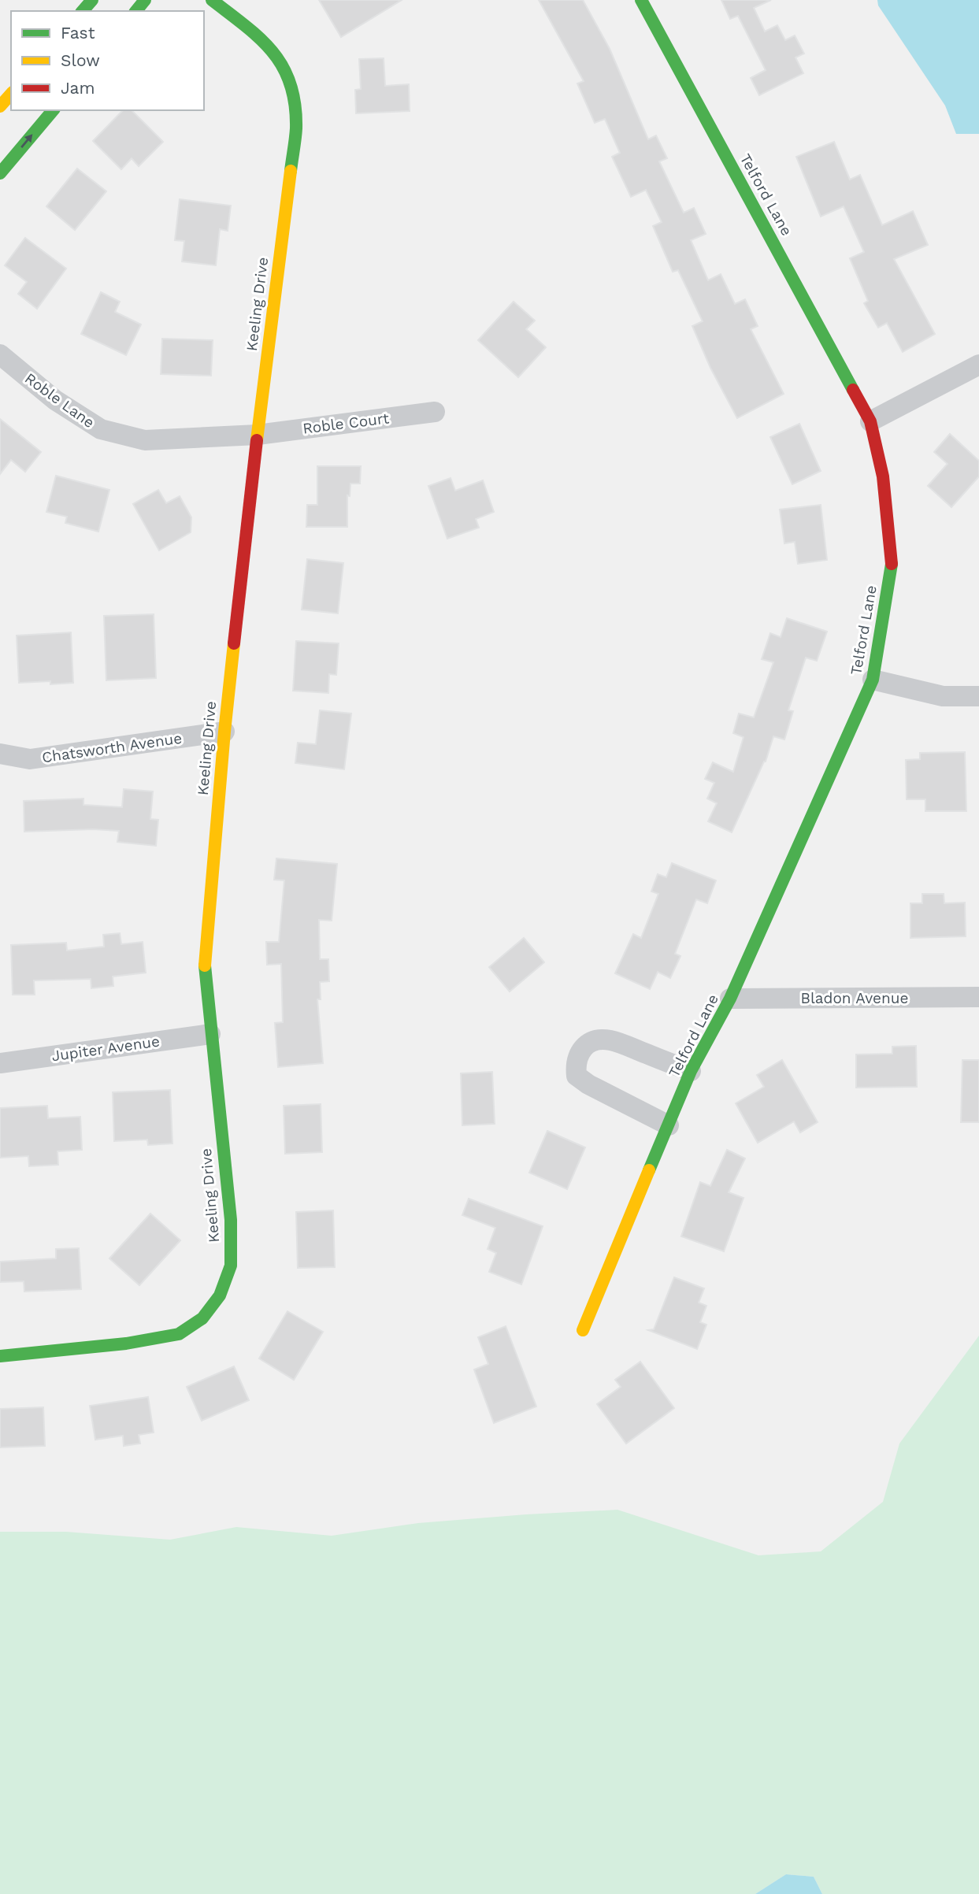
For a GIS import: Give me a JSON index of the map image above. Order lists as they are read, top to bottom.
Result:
{
  "streets": {
    "street": [
      "Telford Lane",
      "Keeling Drive",
      "Roble Lane",
      "Roble Court",
      "Chatsworth Avenue",
      "Bladon Avenue",
      "Jupiter Avenue"
    ]
  },
  "crossings": [
    ["Telford Lane", "Bladon Avenue"],
    ["Keeling Drive", "Roble Lane"],
    ["Keeling Drive", "Roble Court"],
    ["Keeling Drive", "Chatsworth Avenue"],
    ["Keeling Drive", "Jupiter Avenue"],
    ["Roble Lane", "Roble Court"]
  ],
  "legend": ["Fast", "Slow", "Jam"]
}
